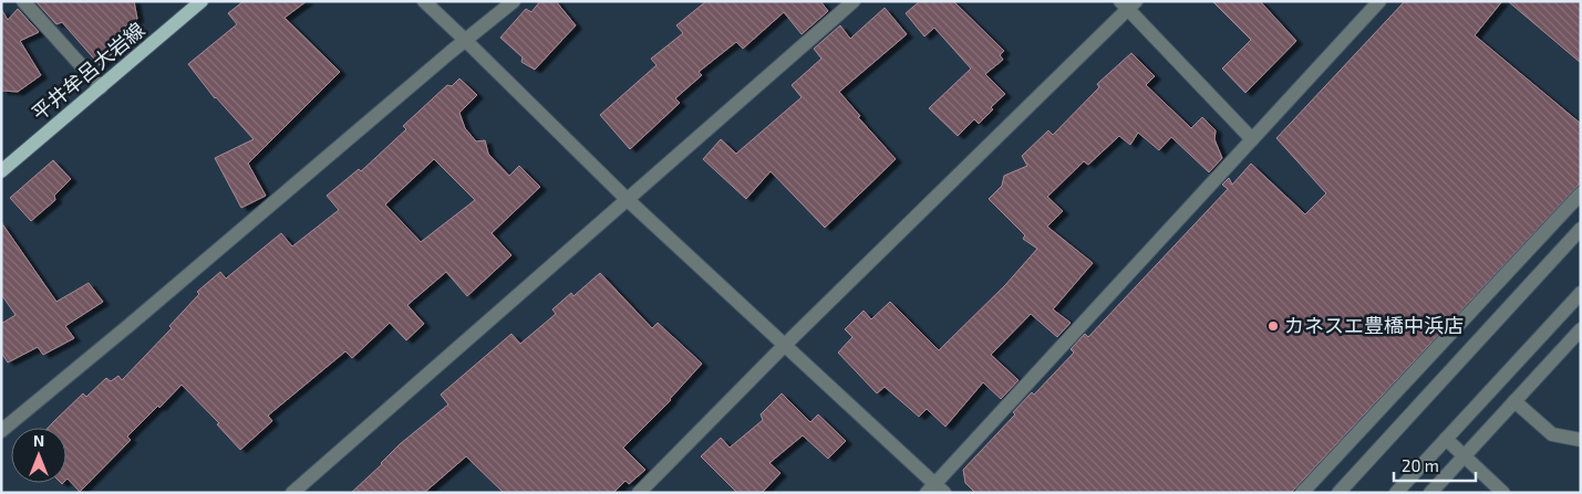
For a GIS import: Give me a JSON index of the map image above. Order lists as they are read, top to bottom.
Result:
{
  "streets": {
    "main road": ["平井牟呂大岩線"]
  },
  "places": ["カネスエ豊橋中浜店"],
  "scale_bar": "20 m",
  "north": "top"
}
